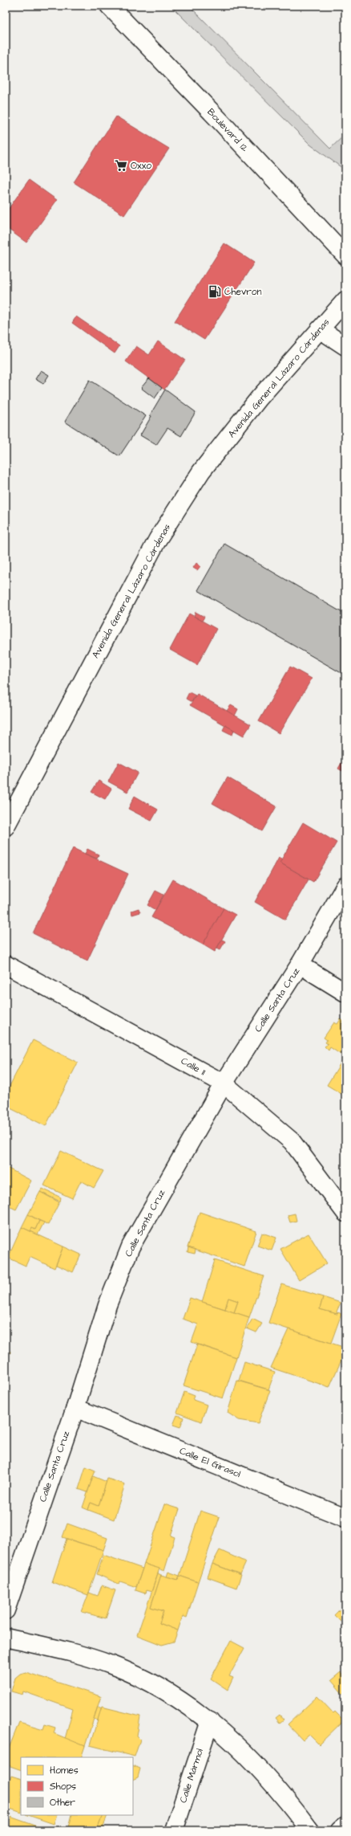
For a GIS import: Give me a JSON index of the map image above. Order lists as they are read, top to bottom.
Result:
{
  "streets": {
    "street": [
      "Boulevard 12",
      "Avenida General Lázaro Cárdenas",
      "Calle Santa Cruz",
      "Calle 11",
      "Calle El Girasol",
      "Calle Mármol"
    ]
  },
  "crossings": [
    ["Calle Santa Cruz", "Calle 11"],
    ["Calle Santa Cruz", "Calle El Girasol"]
  ],
  "places": {
    "supermarket": ["Oxxo"],
    "fuel station": ["Chevron"]
  },
  "legend": ["Homes", "Shops", "Other"]
}
